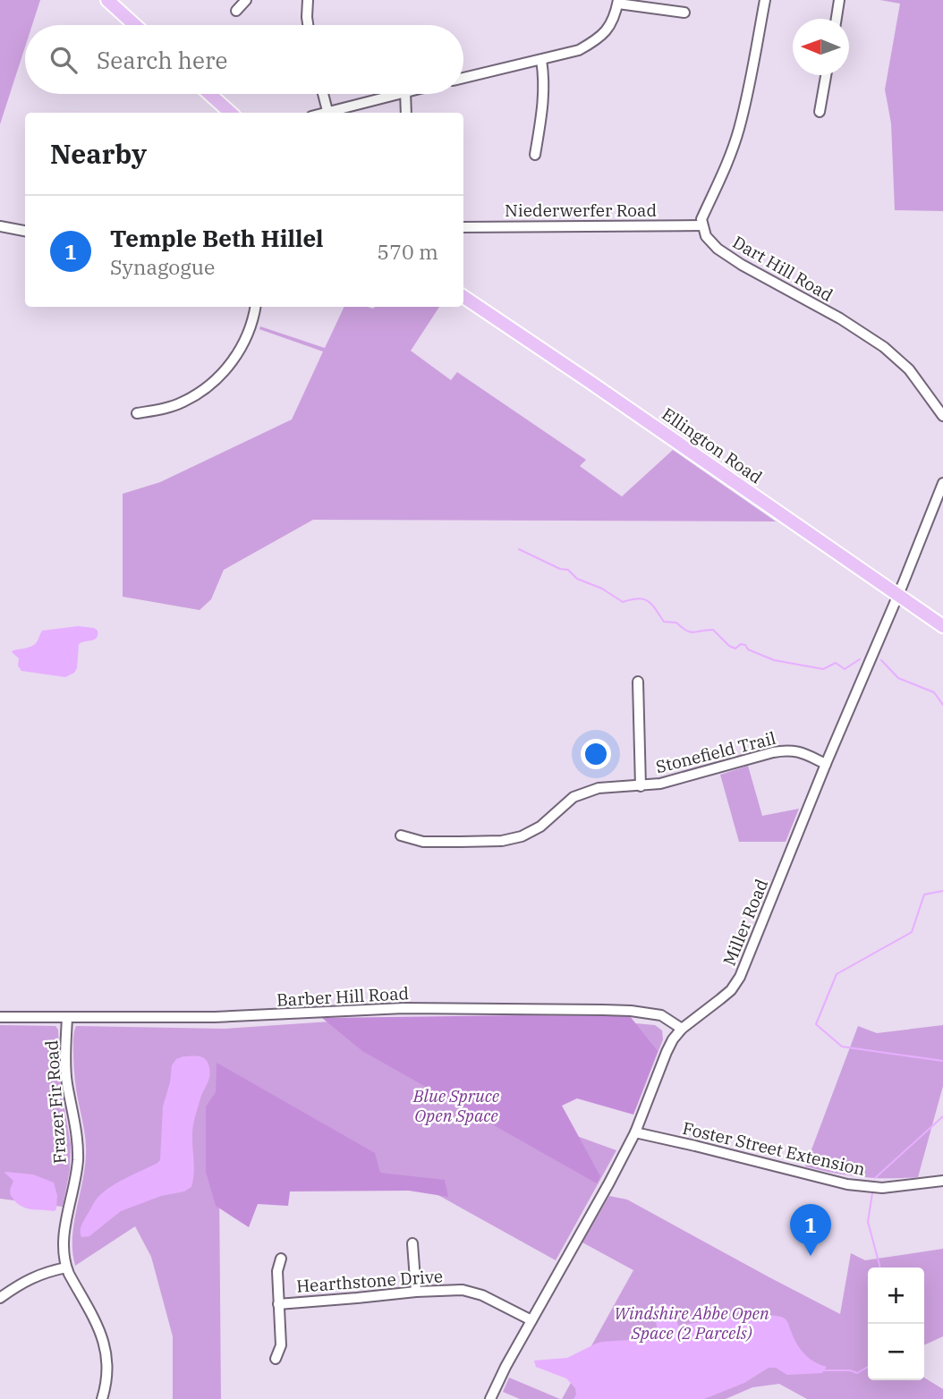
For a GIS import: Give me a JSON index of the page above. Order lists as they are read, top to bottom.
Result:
{
  "streets": {
    "main road": ["Ellington Road"],
    "street": [
      "Niederwerfer Road",
      "Dart Hill Road",
      "Stonefield Trail",
      "Miller Road",
      "Barber Hill Road",
      "Frazer Fir Road",
      "Foster Street Extension",
      "Hearthstone Drive"
    ]
  },
  "crossings": [
    ["Niederwerfer Road", "Dart Hill Road"],
    ["Ellington Road", "Miller Road"],
    ["Stonefield Trail", "Miller Road"],
    ["Miller Road", "Barber Hill Road"],
    ["Miller Road", "Foster Street Extension"],
    ["Miller Road", "Hearthstone Drive"],
    ["Barber Hill Road", "Frazer Fir Road"]
  ],
  "parks": ["Blue Spruce Open Space", "Windshire Abbe Open Space (2 Parcels)"],
  "north": "left",
  "page": {
    "search": "Search here",
    "heading": "Nearby",
    "list": [
      {
        "mark": "1",
        "name": "Temple Beth Hillel",
        "note": "Synagogue",
        "value": "570 m"
      }
    ],
    "pins": "1",
    "map_buttons": ["+", "−"]
  }
}
